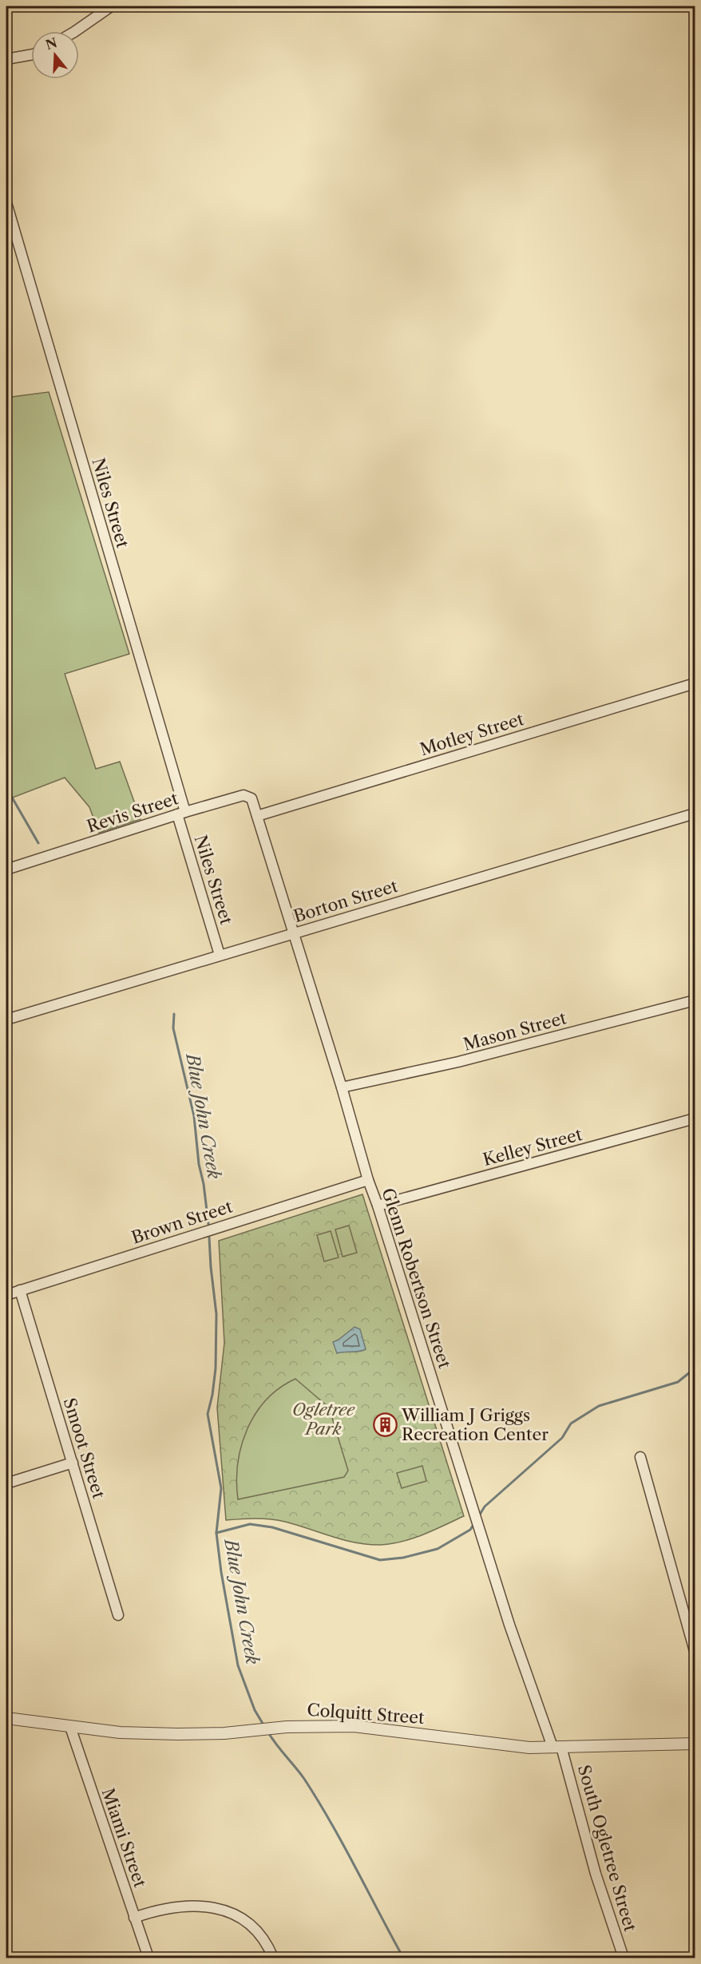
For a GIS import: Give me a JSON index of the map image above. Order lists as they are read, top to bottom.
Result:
{
  "streets": {
    "street": [
      "Niles Street",
      "Motley Street",
      "Revis Street",
      "Borton Street",
      "Mason Street",
      "Kelley Street",
      "Brown Street",
      "Glenn Robertson Street",
      "Smoot Street",
      "Colquitt Street",
      "Miami Street",
      "South Ogletree Street"
    ]
  },
  "crossings": [
    ["Niles Street", "Revis Street"],
    ["Niles Street", "Borton Street"],
    ["Motley Street", "Revis Street"],
    ["Motley Street", "Glenn Robertson Street"],
    ["Revis Street", "Glenn Robertson Street"],
    ["Borton Street", "Glenn Robertson Street"],
    ["Mason Street", "Glenn Robertson Street"],
    ["Kelley Street", "Glenn Robertson Street"],
    ["Brown Street", "Glenn Robertson Street"],
    ["Brown Street", "Smoot Street"],
    ["Glenn Robertson Street", "Colquitt Street"],
    ["Glenn Robertson Street", "South Ogletree Street"],
    ["Colquitt Street", "Miami Street"],
    ["Colquitt Street", "South Ogletree Street"]
  ],
  "water": ["Blue John Creek"],
  "parks": ["Ogletree Park"],
  "places": {
    "building": ["William J Griggs Recreation Center"]
  },
  "north": "top"
}
